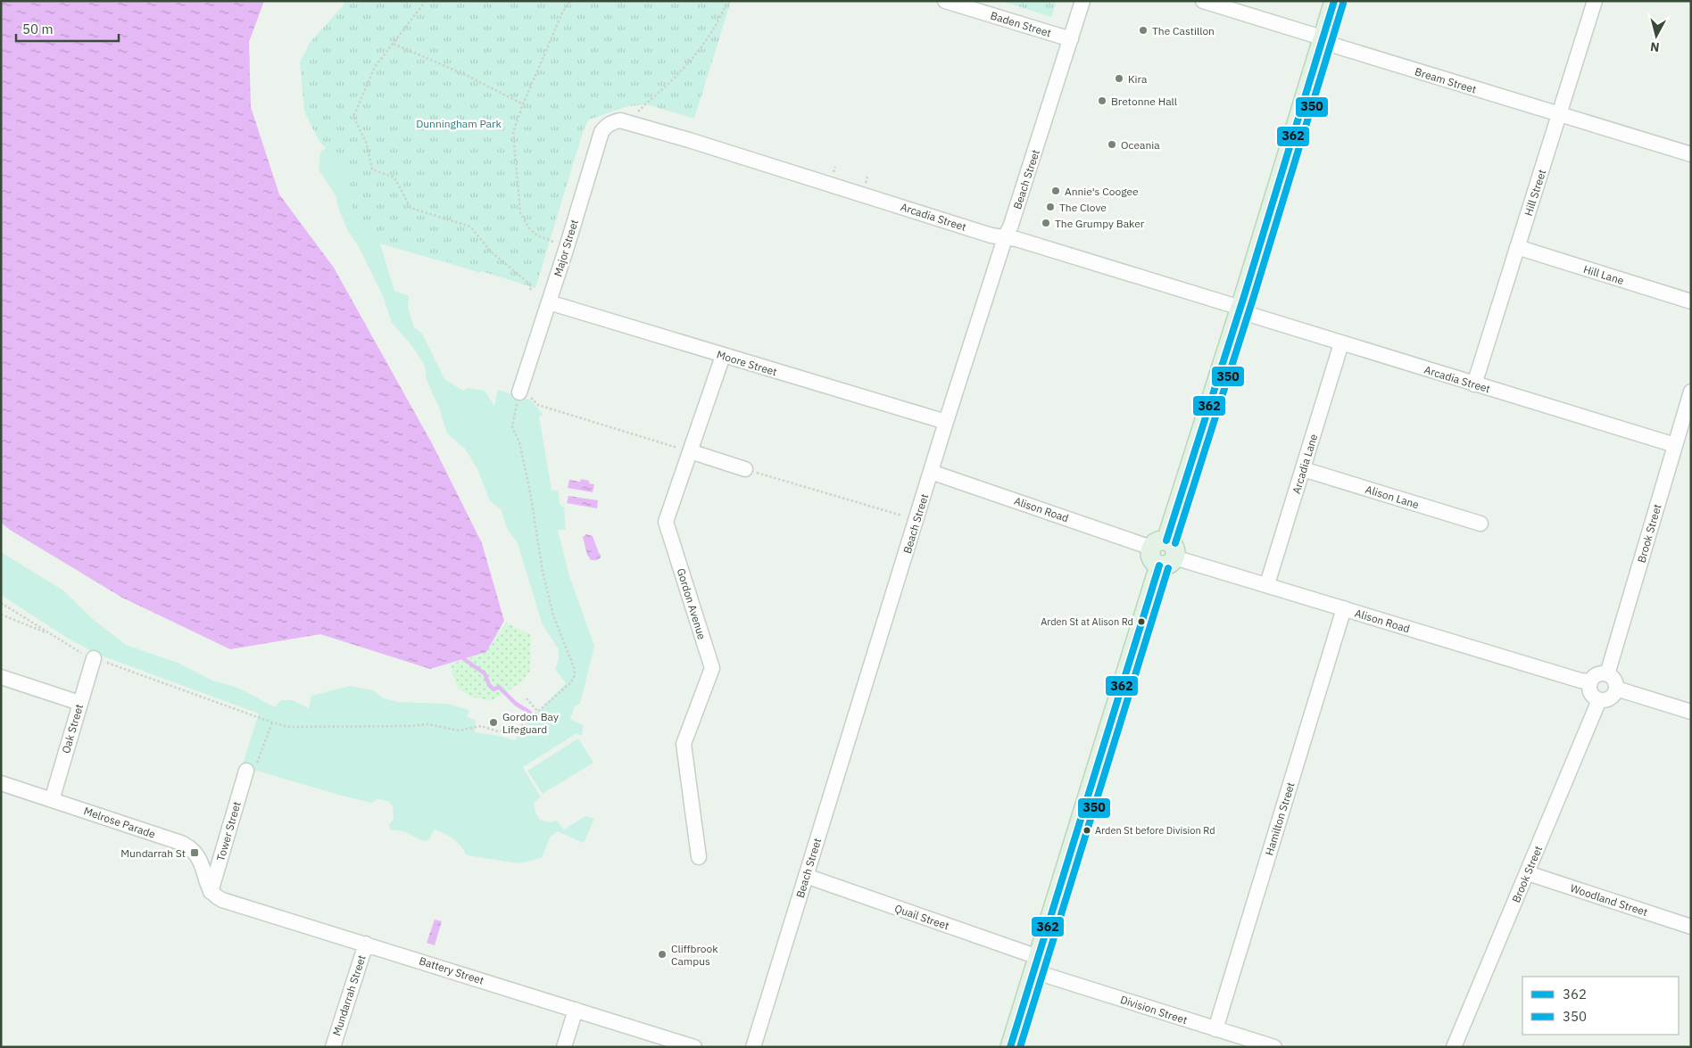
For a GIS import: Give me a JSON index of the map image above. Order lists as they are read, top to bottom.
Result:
{
  "streets": {
    "street": [
      "Baden Street",
      "Bream Street",
      "Beach Street",
      "Hill Street",
      "Arcadia Street",
      "Major Street",
      "Hill Lane",
      "Moore Street",
      "Arcadia Lane",
      "Alison Lane",
      "Alison Road",
      "Brook Street",
      "Gordon Avenue",
      "Oak Street",
      "Hamilton Street",
      "Melrose Parade",
      "Tower Street",
      "Woodland Street",
      "Quail Street",
      "Battery Street",
      "Mundarrah Street",
      "Division Street"
    ]
  },
  "crossings": [
    ["Baden Street", "Beach Street"],
    ["Bream Street", "Hill Street"],
    ["Beach Street", "Arcadia Street"],
    ["Beach Street", "Moore Street"],
    ["Beach Street", "Alison Road"],
    ["Beach Street", "Quail Street"],
    ["Hill Street", "Arcadia Street"],
    ["Hill Street", "Hill Lane"],
    ["Arcadia Street", "Major Street"],
    ["Arcadia Street", "Arcadia Lane"],
    ["Arcadia Street", "Brook Street"],
    ["Major Street", "Moore Street"],
    ["Moore Street", "Gordon Avenue"],
    ["Arcadia Lane", "Alison Lane"],
    ["Arcadia Lane", "Alison Road"],
    ["Alison Road", "Brook Street"],
    ["Alison Road", "Hamilton Street"],
    ["Brook Street", "Woodland Street"],
    ["Oak Street", "Melrose Parade"],
    ["Hamilton Street", "Division Street"],
    ["Melrose Parade", "Tower Street"],
    ["Melrose Parade", "Battery Street"],
    ["Tower Street", "Battery Street"],
    ["Quail Street", "Division Street"],
    ["Battery Street", "Mundarrah Street"]
  ],
  "parks": ["Dunningham Park"],
  "places": {
    "other": [
      "The Castillon",
      "Kira",
      "Bretonne Hall",
      "Oceania",
      "Annie's Coogee",
      "The Clove",
      "The Grumpy Baker",
      "Arden St at Alison Rd",
      "Gordon Bay Lifeguard",
      "Arden St before Division Rd",
      "Cliffbrook Campus"
    ],
    "transit": ["Mundarrah St"]
  },
  "lines": ["transit line 362", "transit line 350"],
  "legend": ["362", "350"],
  "scale_bar": "50 m",
  "north": "bottom"
}
